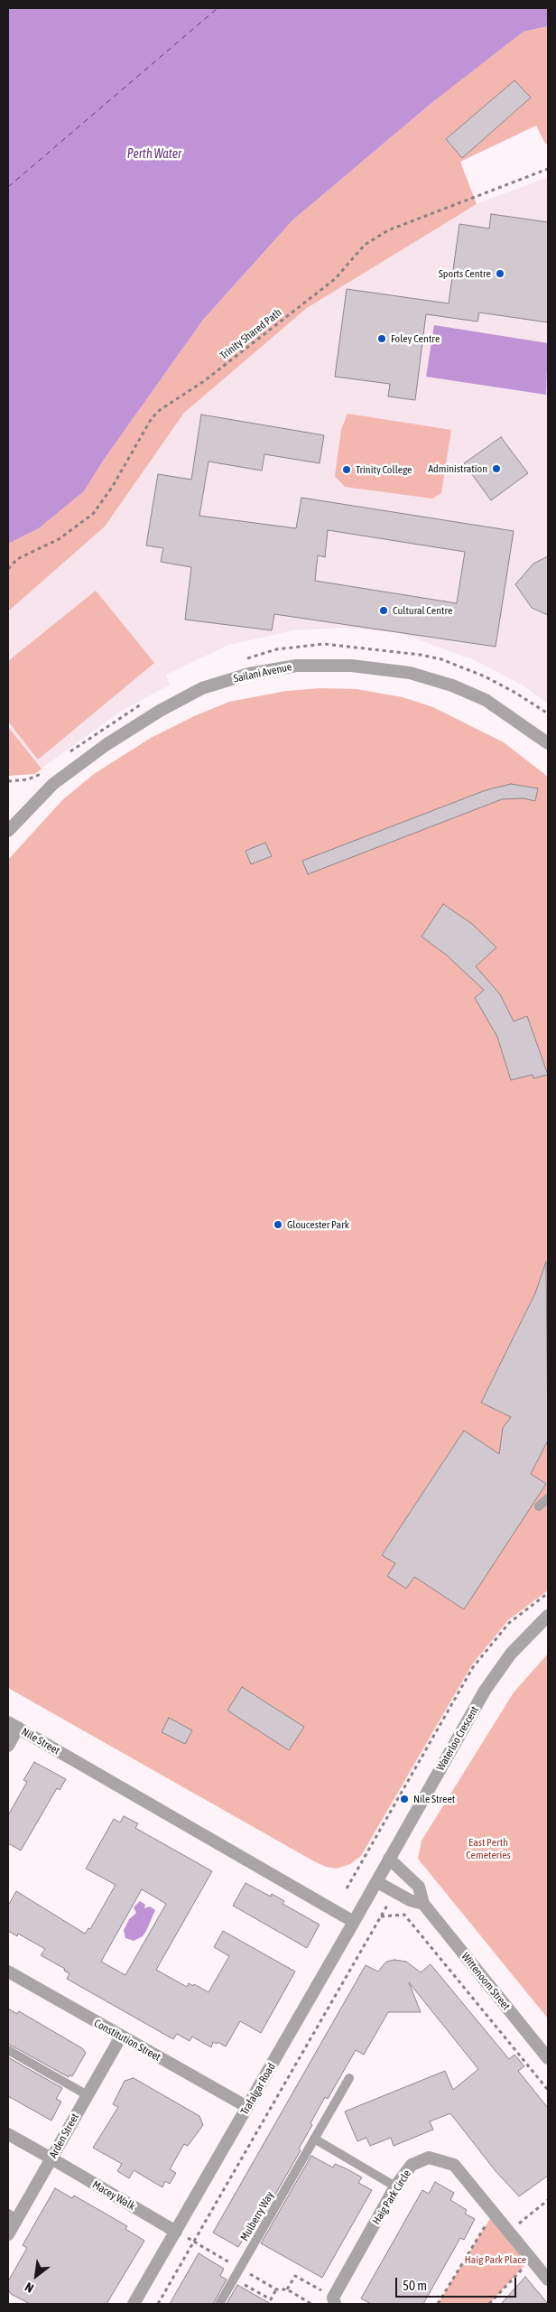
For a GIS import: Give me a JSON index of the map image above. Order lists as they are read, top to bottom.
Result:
{
  "streets": {
    "street": [
      "Sailani Avenue",
      "Waterloo Crescent",
      "Nile Street",
      "Wittenoom Street",
      "Constitution Street",
      "Trafalgar Road",
      "Arden Street",
      "Macey Walk",
      "Haig Park Circle"
    ],
    "lane": ["Mulberry Way"],
    "path": ["Trinity Shared Path"]
  },
  "crossings": [
    ["Waterloo Crescent", "Wittenoom Street"],
    ["Waterloo Crescent", "Trafalgar Road"],
    ["Nile Street", "Trafalgar Road"],
    ["Constitution Street", "Trafalgar Road"],
    ["Constitution Street", "Arden Street"],
    ["Trafalgar Road", "Macey Walk"],
    ["Arden Street", "Macey Walk"]
  ],
  "water": ["Perth Water"],
  "parks": ["East Perth Cemeteries", "Haig Park Place"],
  "places": [
    "Sports Centre",
    "Foley Centre",
    "Administration",
    "Trinity College",
    "Cultural Centre",
    "Gloucester Park",
    "Nile Street"
  ],
  "scale_bar": "50 m",
  "north": "bottom left"
}
